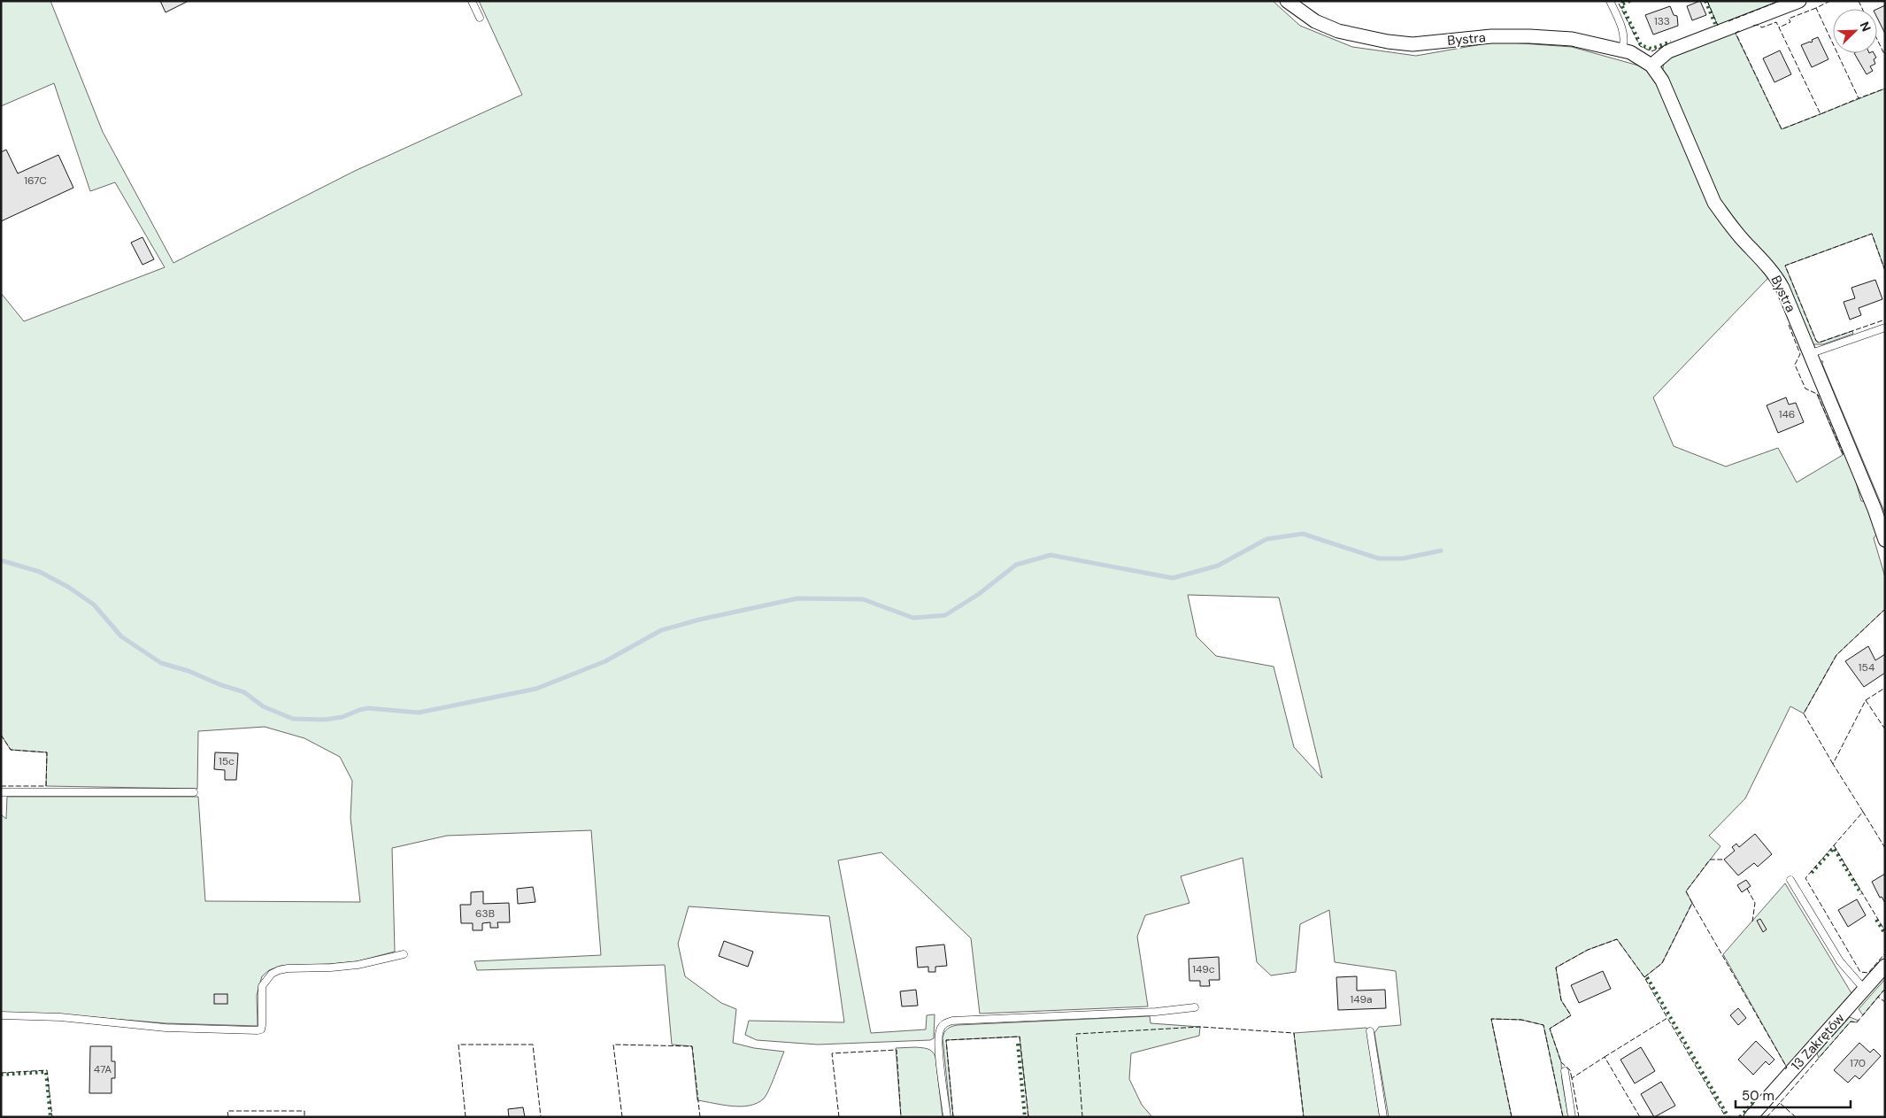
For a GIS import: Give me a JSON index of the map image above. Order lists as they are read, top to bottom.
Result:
{
  "streets": {
    "street": ["Bystra", "13 Zakrętów"]
  },
  "house_numbers": [
    "133",
    "167C",
    "146",
    "154",
    "15c",
    "63B",
    "149c",
    "149a",
    "170",
    "47A"
  ],
  "scale_bar": "50 m",
  "north": "top right"
}
